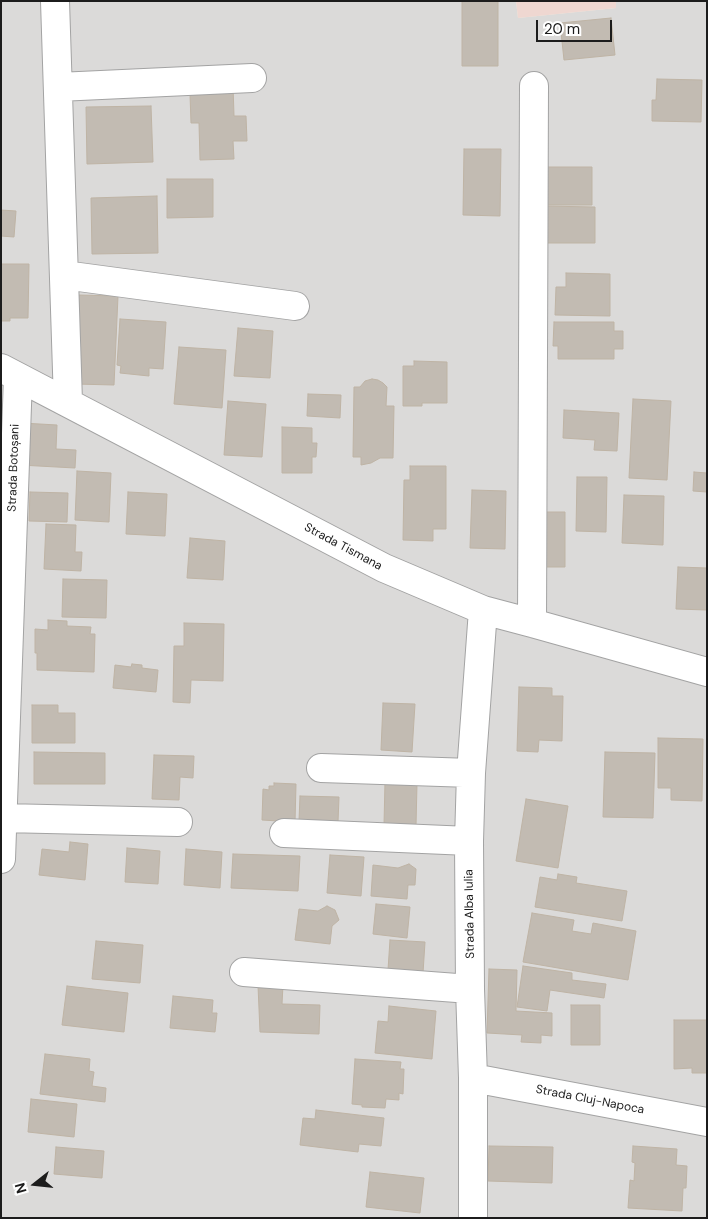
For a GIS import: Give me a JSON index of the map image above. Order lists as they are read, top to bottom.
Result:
{
  "streets": {
    "street": [
      "Strada Botoșani",
      "Strada Tismana",
      "Strada Alba Iulia",
      "Strada Cluj-Napoca"
    ]
  },
  "crossings": [
    ["Strada Botoșani", "Strada Tismana"],
    ["Strada Tismana", "Strada Alba Iulia"],
    ["Strada Alba Iulia", "Strada Cluj-Napoca"]
  ],
  "scale_bar": "20 m",
  "north": "left"
}
